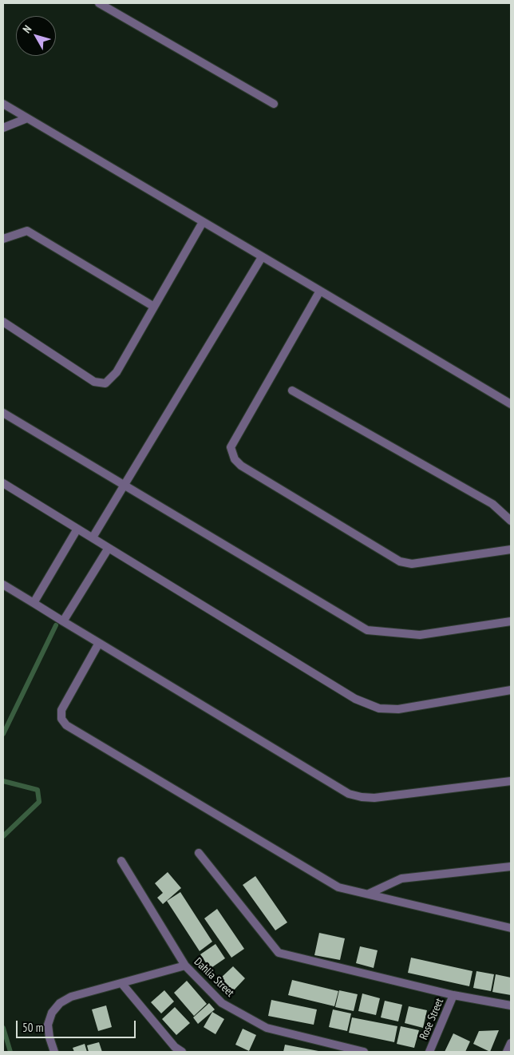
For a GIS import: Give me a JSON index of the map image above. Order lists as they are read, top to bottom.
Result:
{
  "streets": {
    "street": ["Dahlia Street", "Rose Street"]
  },
  "scale_bar": "50 m",
  "north": "top left"
}
